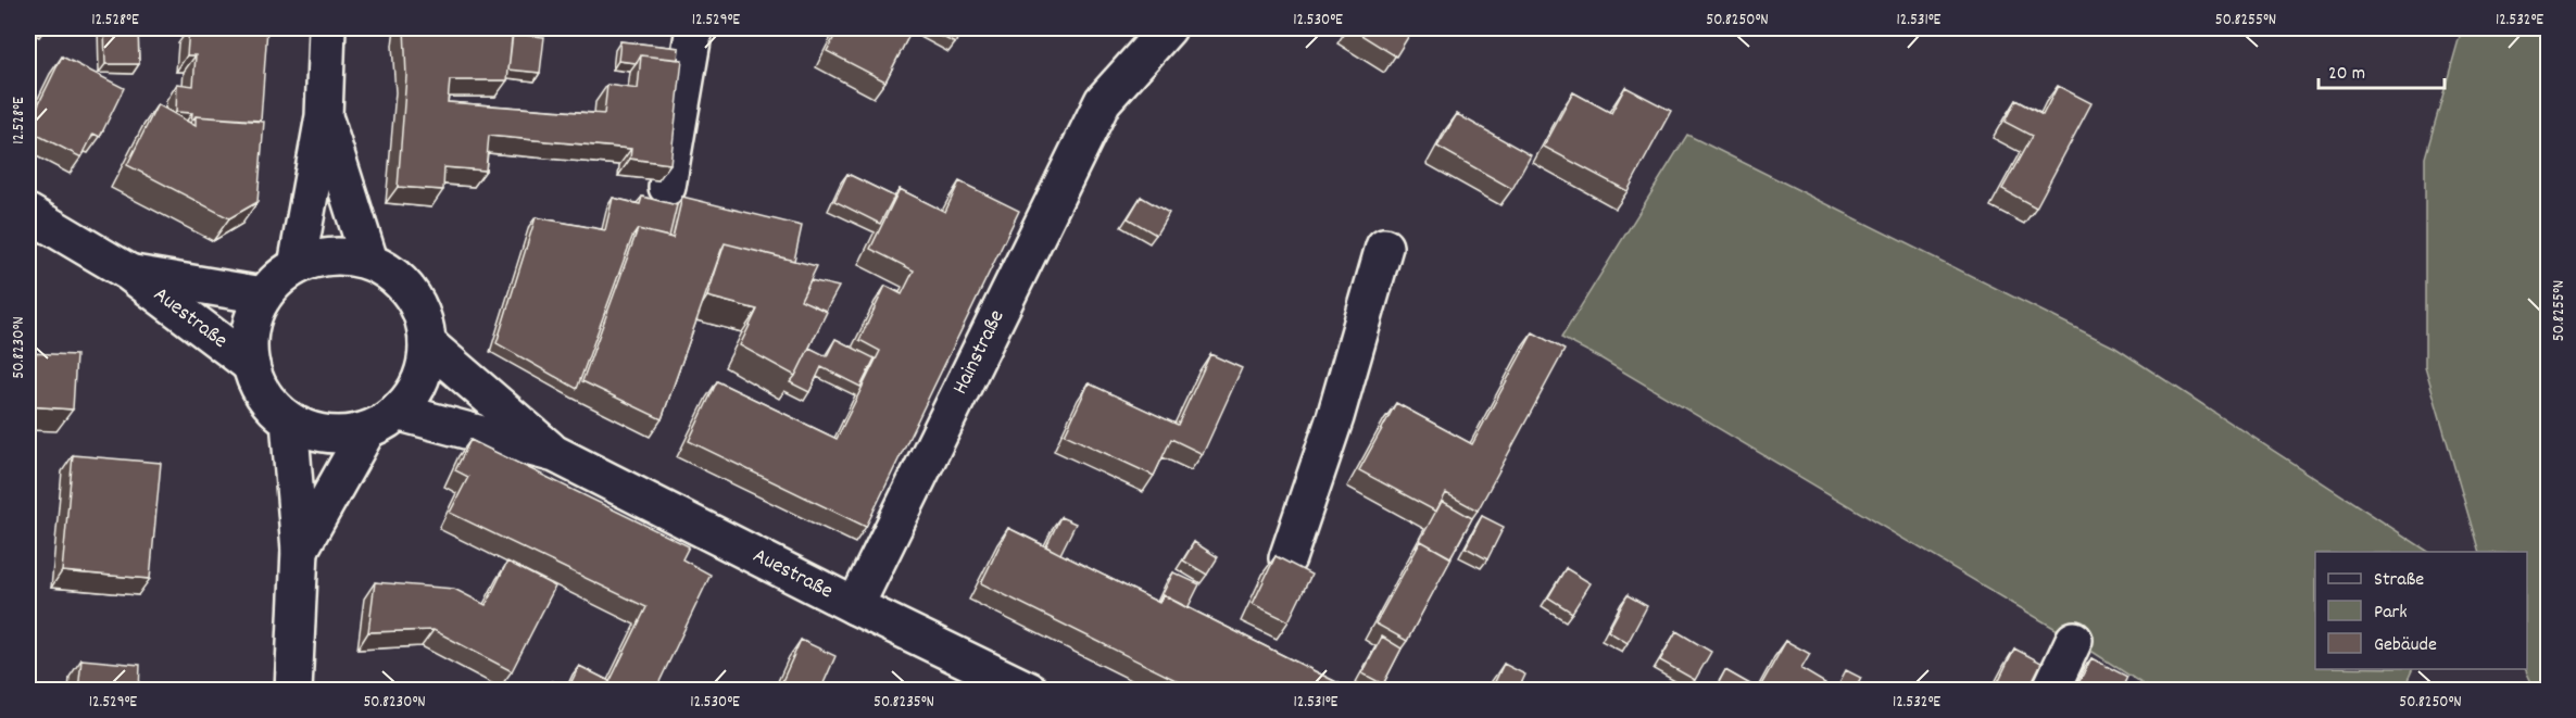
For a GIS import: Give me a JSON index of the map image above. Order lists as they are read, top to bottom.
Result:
{
  "streets": {
    "street": ["Auestraße", "Hainstraße"]
  },
  "crossings": [
    ["Auestraße", "Hainstraße"]
  ],
  "legend": ["Straße", "Park", "Gebäude"],
  "scale_bar": "20 m",
  "coordinates": [
    "12.528°E",
    "12.529°E",
    "12.530°E",
    "50.8250°N",
    "12.531°E",
    "50.8255°N",
    "12.532°E",
    "50.8230°N",
    "50.8235°N"
  ]
}
